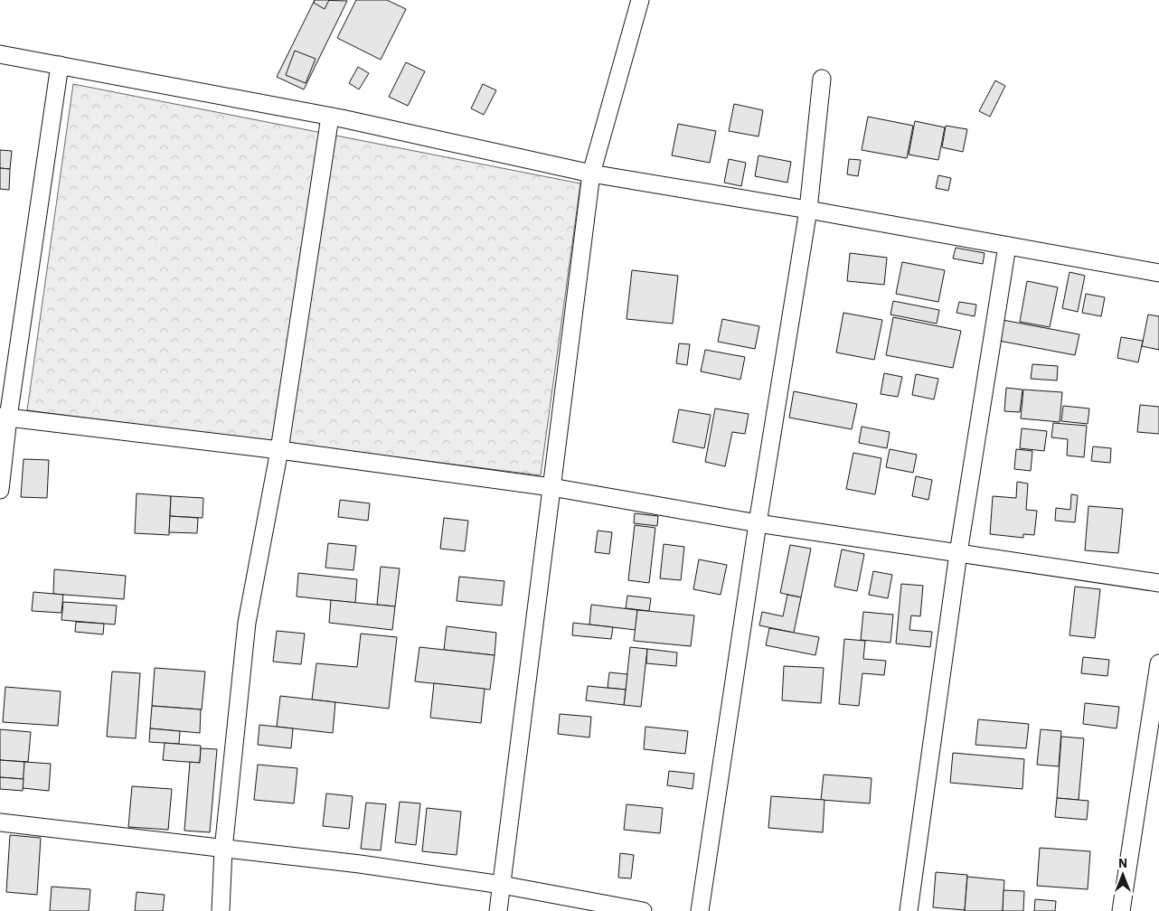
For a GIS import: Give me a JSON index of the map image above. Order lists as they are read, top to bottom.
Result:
{
  "north": "top"
}
